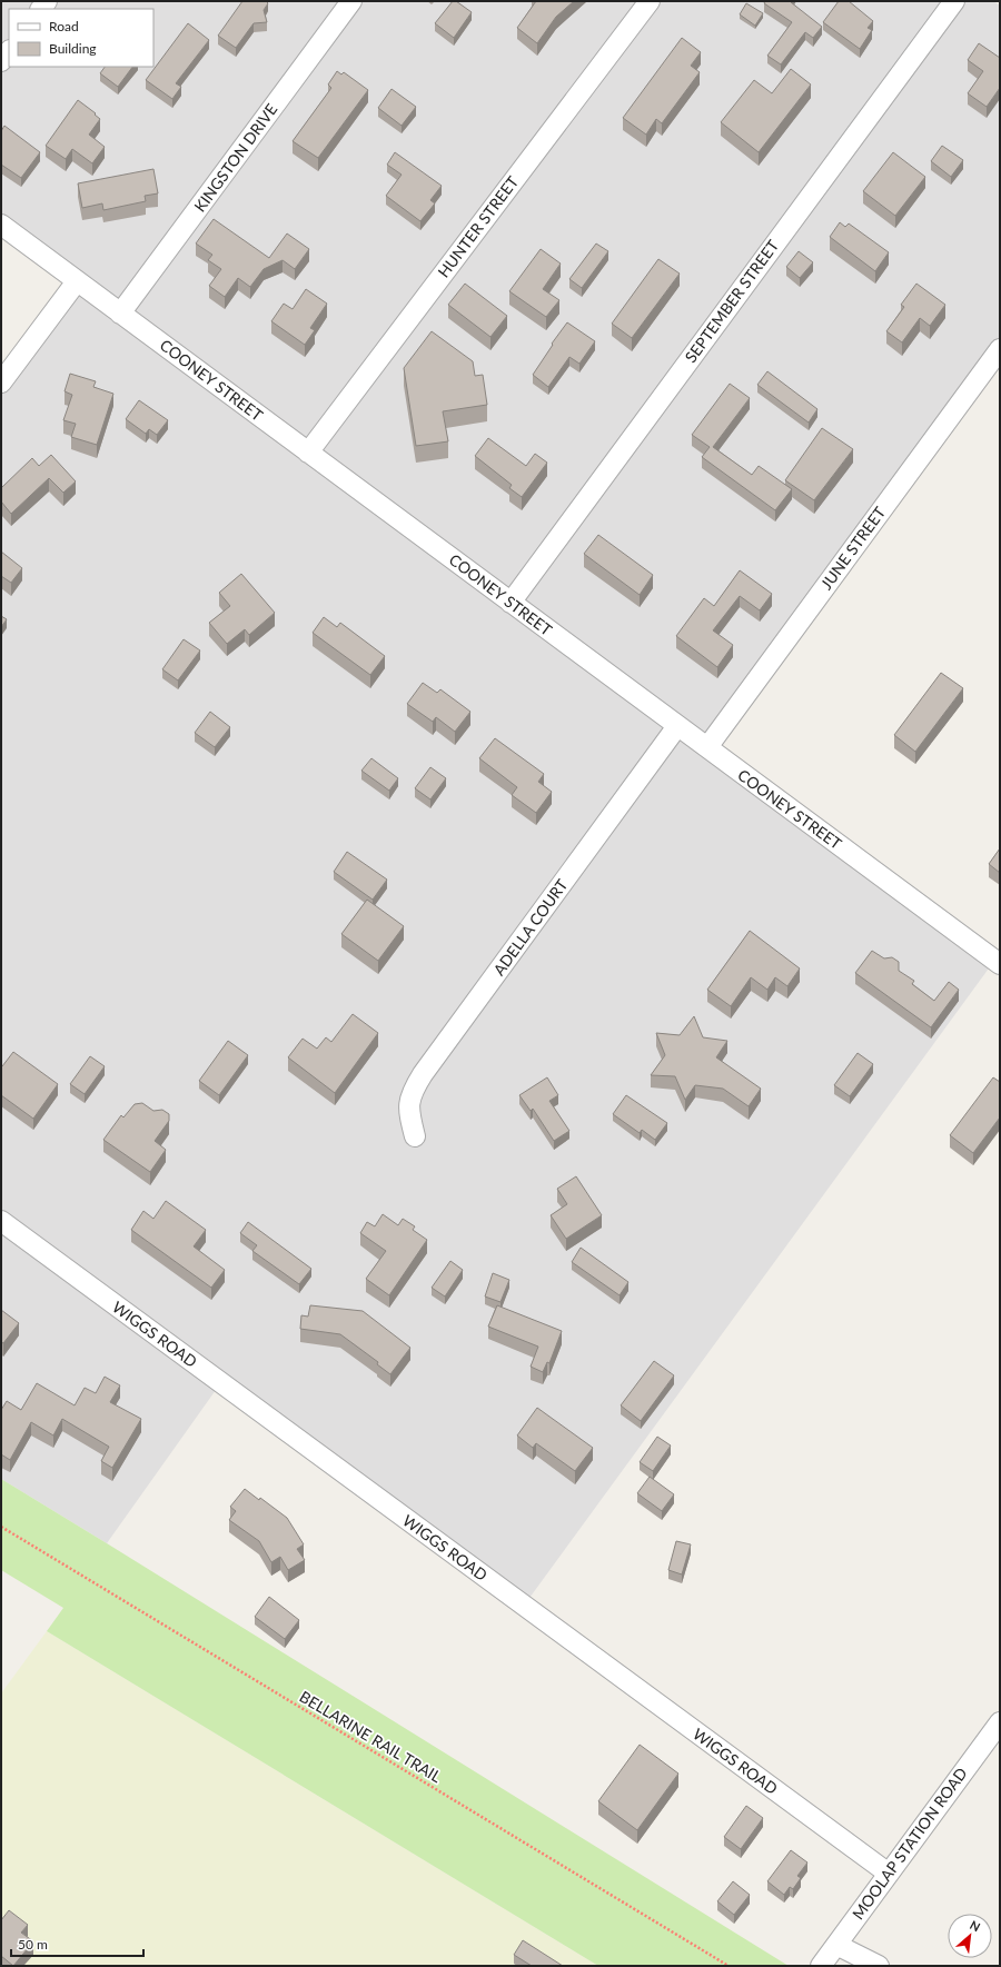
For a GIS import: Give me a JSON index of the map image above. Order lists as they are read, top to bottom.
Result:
{
  "streets": {
    "street": [
      "KINGSTON DRIVE",
      "HUNTER STREET",
      "SEPTEMBER STREET",
      "COONEY STREET",
      "JUNE STREET",
      "ADELLA COURT",
      "WIGGS ROAD",
      "MOOLAP STATION ROAD"
    ],
    "path": ["BELLARINE RAIL TRAIL"]
  },
  "crossings": [
    ["KINGSTON DRIVE", "COONEY STREET"],
    ["HUNTER STREET", "COONEY STREET"],
    ["SEPTEMBER STREET", "COONEY STREET"],
    ["COONEY STREET", "JUNE STREET"],
    ["COONEY STREET", "ADELLA COURT"],
    ["WIGGS ROAD", "MOOLAP STATION ROAD"]
  ],
  "legend": ["Road", "Building"],
  "scale_bar": "50 m",
  "north": "top right"
}
